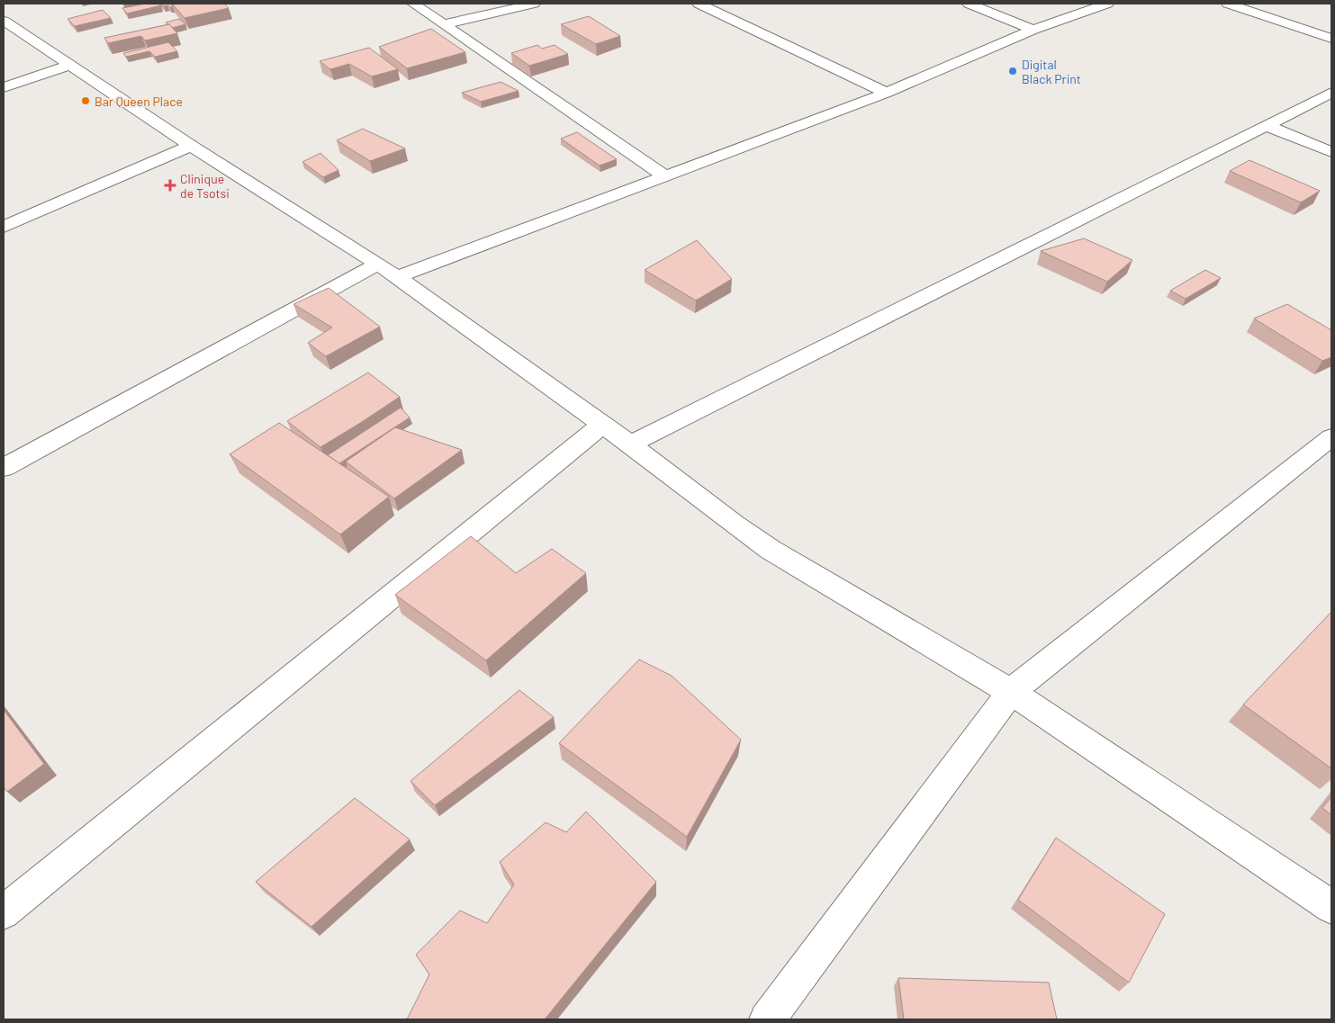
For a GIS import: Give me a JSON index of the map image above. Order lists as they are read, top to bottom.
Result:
{
  "places": {
    "other": ["Digital Black Print", "Bar Queen Place"],
    "health": ["Clinique de Tsotsi"]
  }
}
